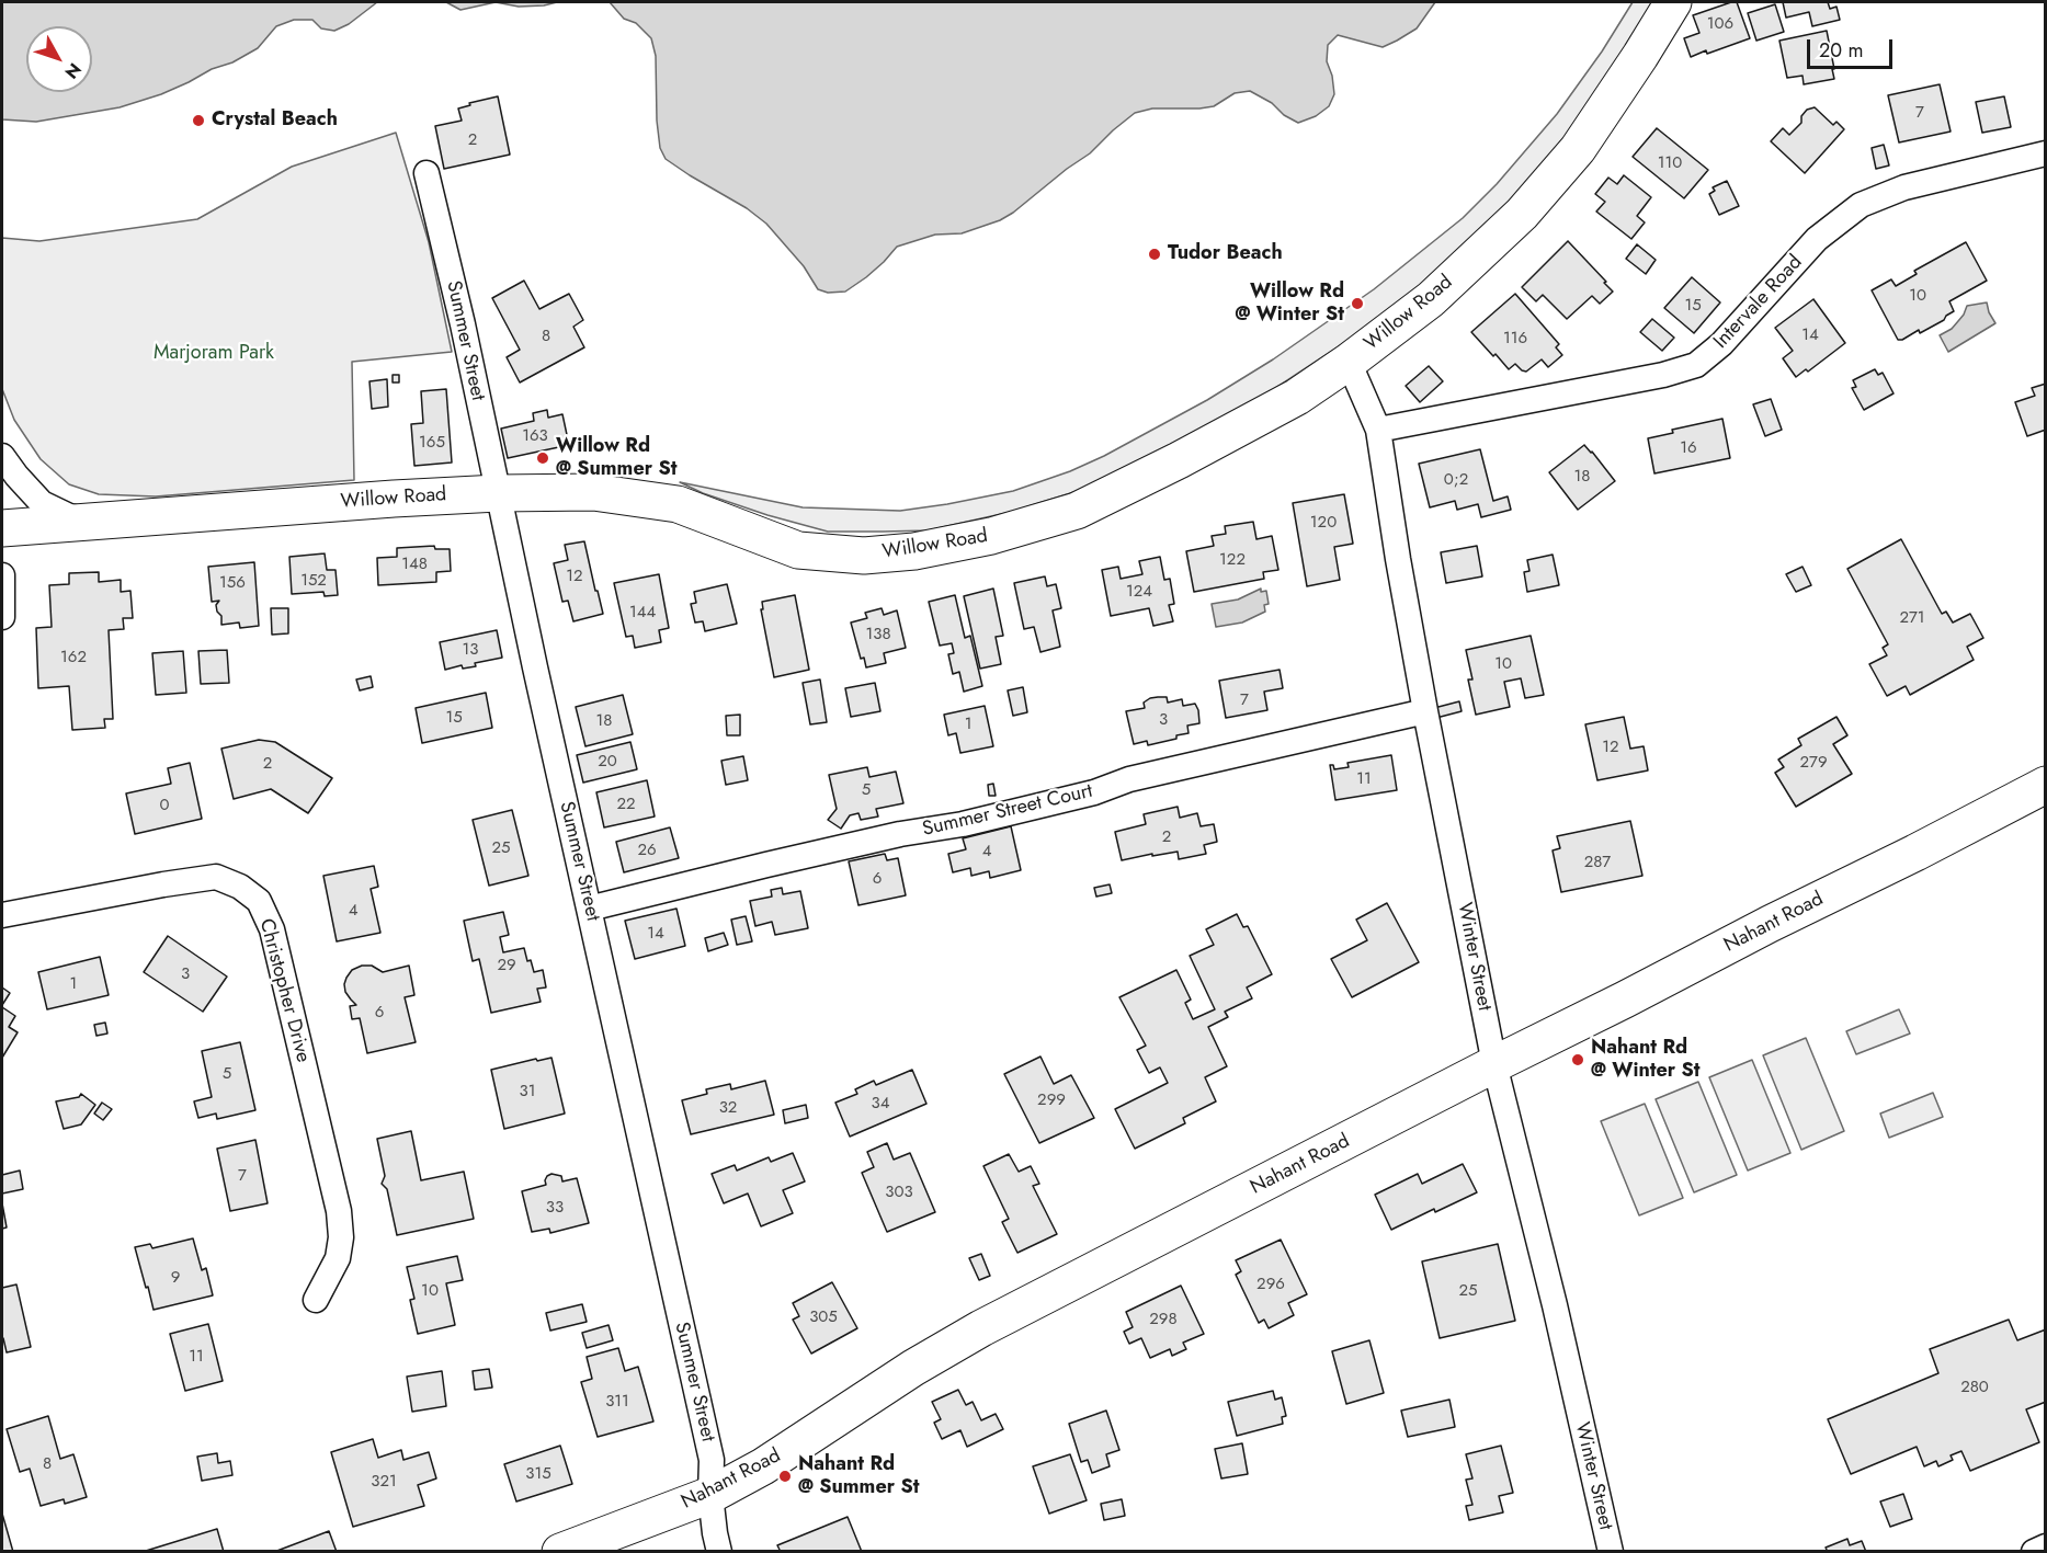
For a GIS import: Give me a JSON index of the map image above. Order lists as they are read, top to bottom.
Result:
{
  "streets": {
    "main road": ["Willow Road", "Nahant Road"],
    "street": [
      "Intervale Road",
      "Summer Street",
      "Summer Street Court",
      "Winter Street",
      "Christopher Drive"
    ]
  },
  "crossings": [
    ["Intervale Road", "Winter Street"],
    ["Willow Road", "Summer Street"],
    ["Willow Road", "Winter Street"],
    ["Summer Street", "Summer Street Court"],
    ["Summer Street", "Nahant Road"],
    ["Summer Street Court", "Winter Street"],
    ["Nahant Road", "Winter Street"]
  ],
  "parks": ["Marjoram Park"],
  "places": [
    "Crystal Beach",
    "Tudor Beach",
    "Willow Rd @ Winter St",
    "Willow Rd @ Summer St",
    "Nahant Rd @ Winter St",
    "Nahant Rd @ Summer St"
  ],
  "house_numbers": [
    "106",
    "7",
    "2",
    "110",
    "10",
    "15",
    "14",
    "8",
    "116",
    "163",
    "165",
    "16",
    "18",
    "0;2",
    "120",
    "122",
    "148",
    "12",
    "152",
    "156",
    "124",
    "144",
    "271",
    "138",
    "13",
    "162",
    "10",
    "7",
    "15",
    "3",
    "18",
    "1",
    "12",
    "20",
    "279",
    "2",
    "11",
    "5",
    "22",
    "0",
    "2",
    "25",
    "26",
    "4",
    "287",
    "6",
    "4",
    "14",
    "29",
    "3",
    "1",
    "6",
    "5",
    "31",
    "299",
    "34",
    "32",
    "7",
    "303",
    "33",
    "9",
    "296",
    "10",
    "25",
    "305",
    "298",
    "11",
    "280",
    "311",
    "8",
    "315",
    "321"
  ],
  "scale_bar": "20 m",
  "north": "bottom right"
}
